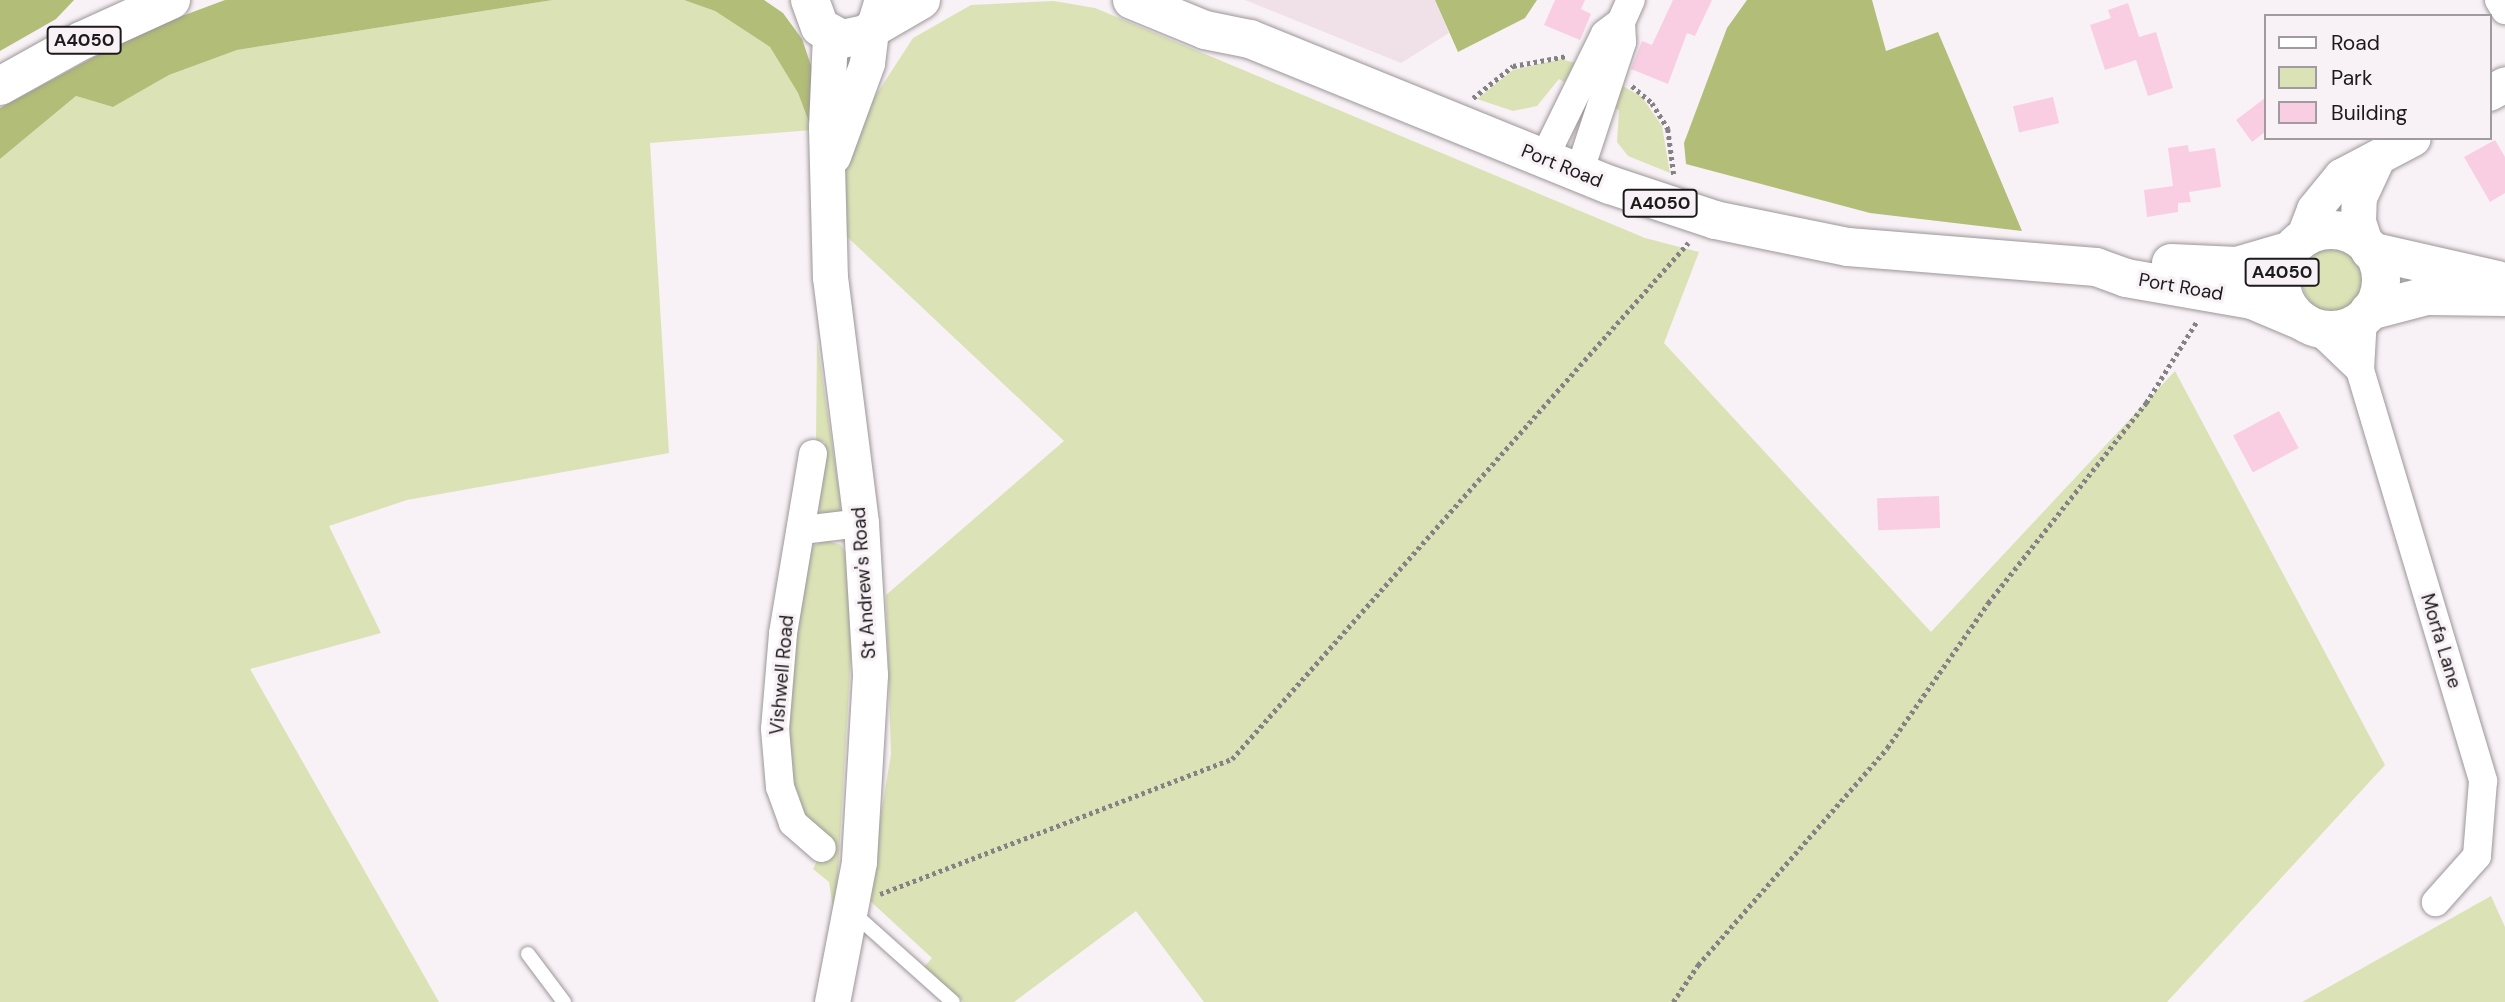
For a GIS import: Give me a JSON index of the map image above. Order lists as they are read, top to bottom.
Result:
{
  "streets": {
    "main road": ["A4050", "Port Road"],
    "street": ["St Andrew's Road", "Morfa Lane", "Vishwell Road"]
  },
  "crossings": [
    ["A4050", "Port Road"],
    ["A4050", "Morfa Lane"],
    ["Port Road", "Morfa Lane"]
  ],
  "legend": ["Road", "Park", "Building"]
}
